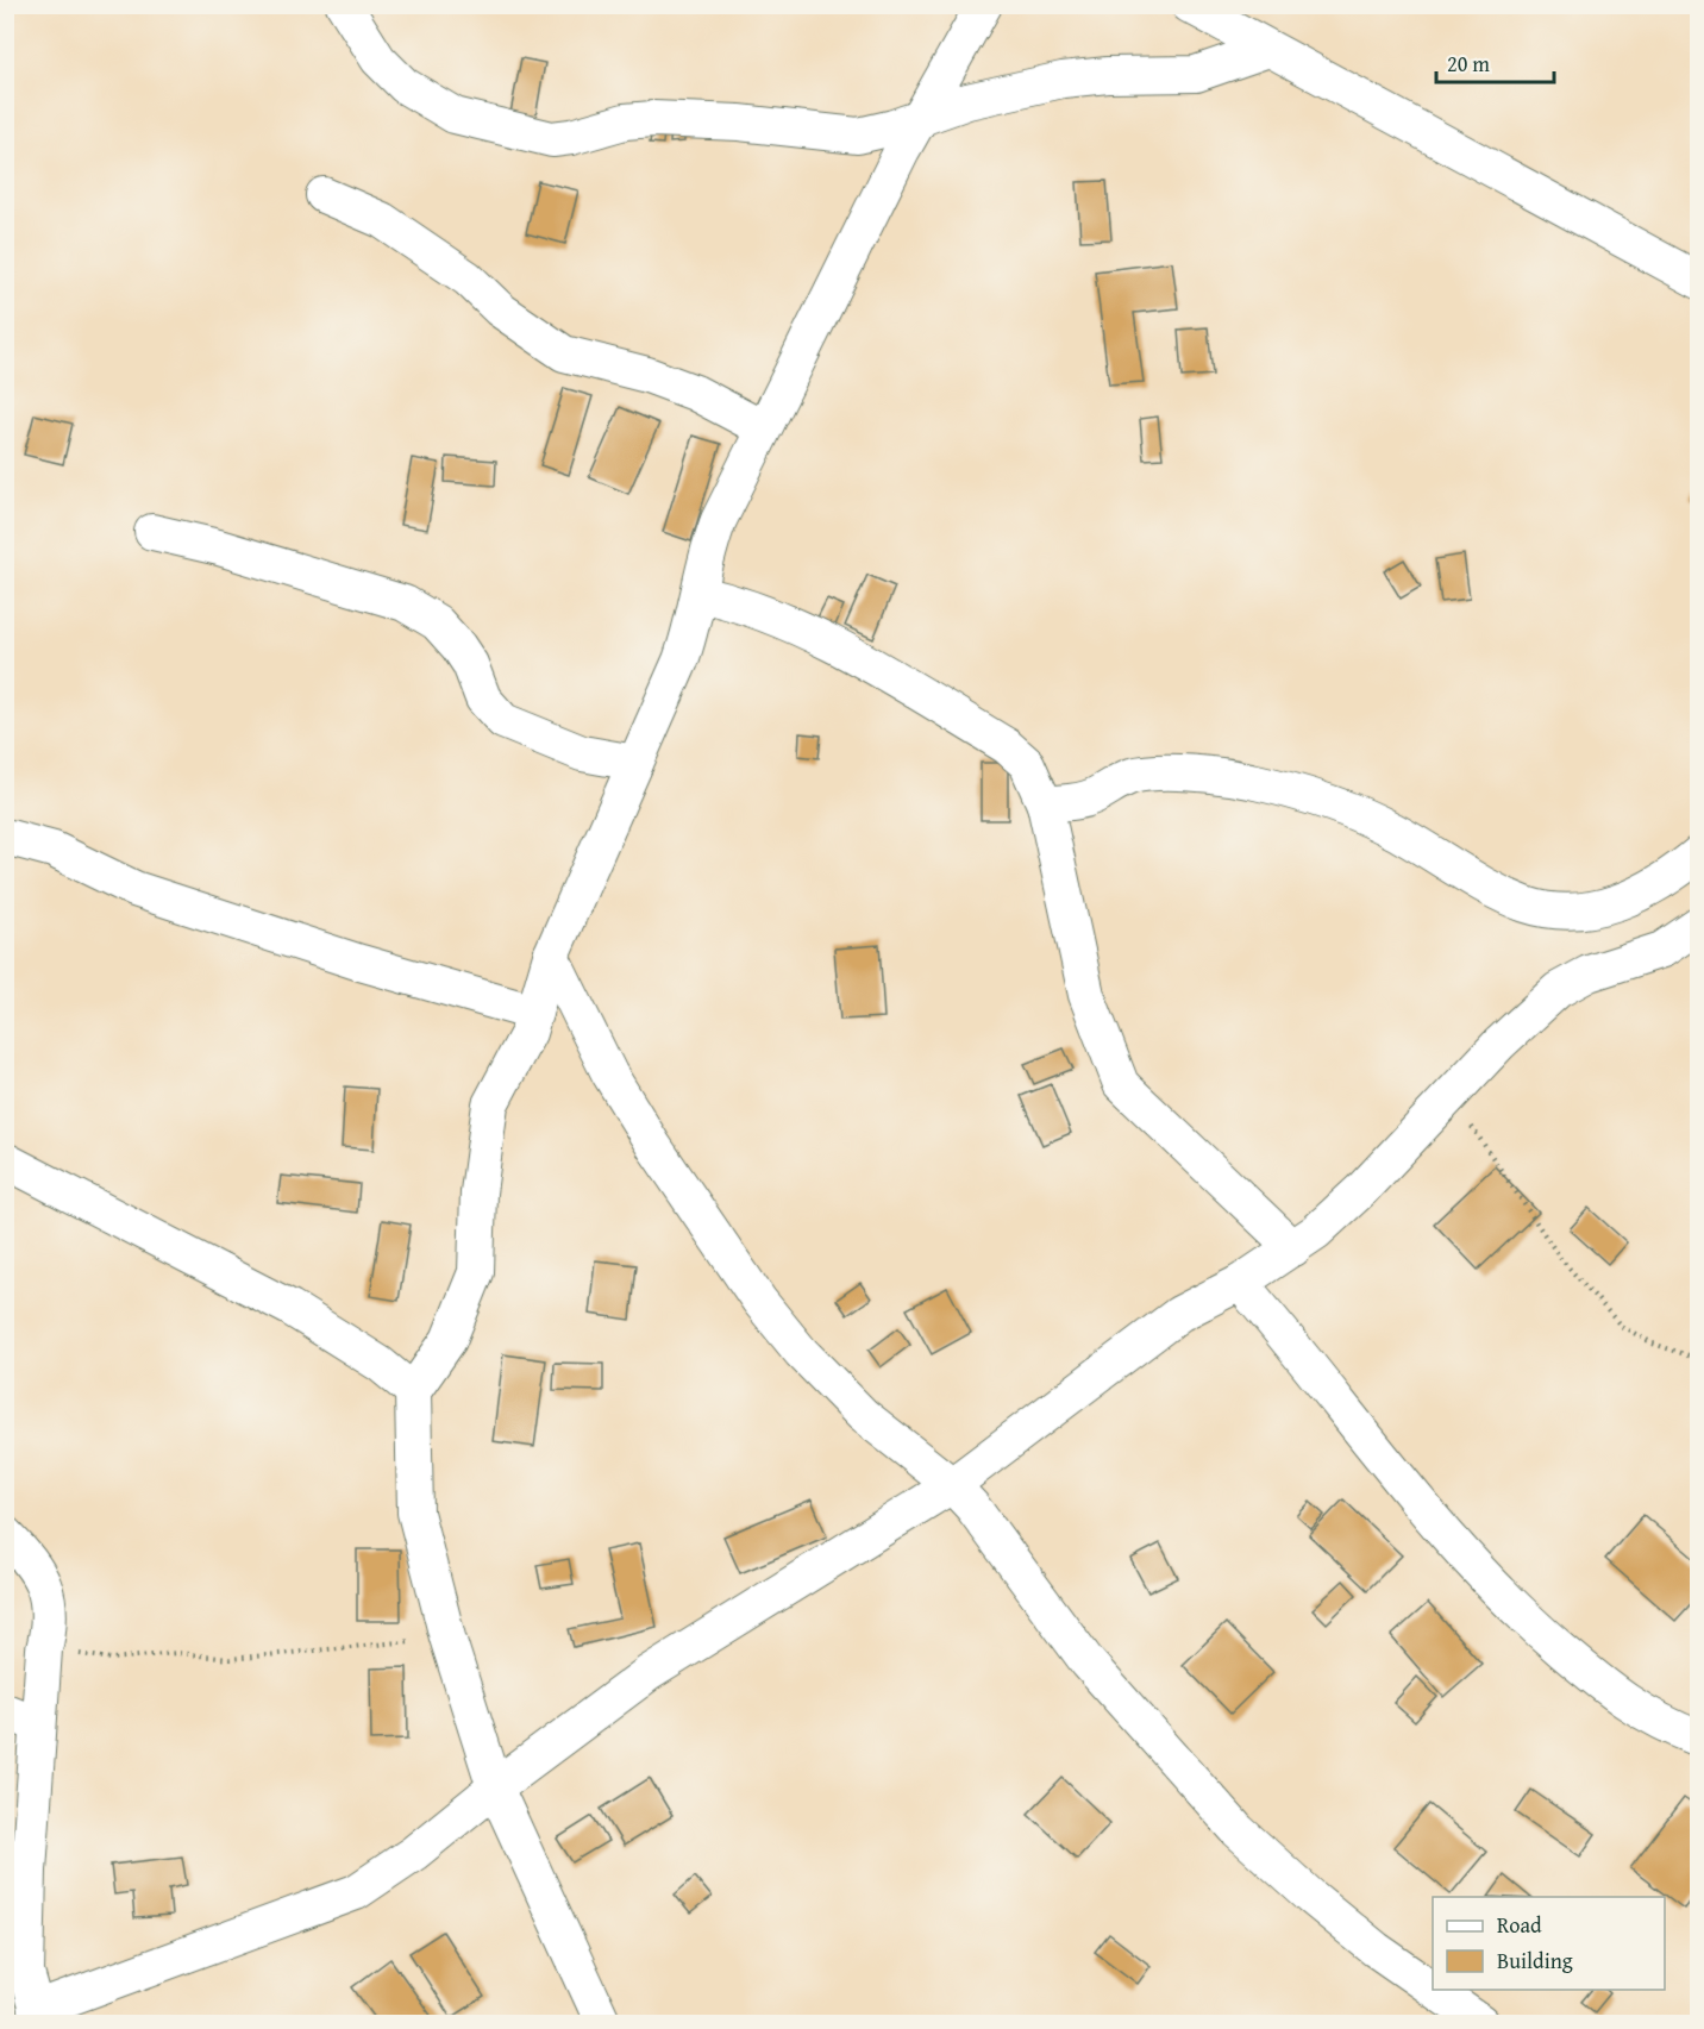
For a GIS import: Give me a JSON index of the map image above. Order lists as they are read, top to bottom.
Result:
{
  "legend": ["Road", "Building"],
  "scale_bar": "20 m"
}
